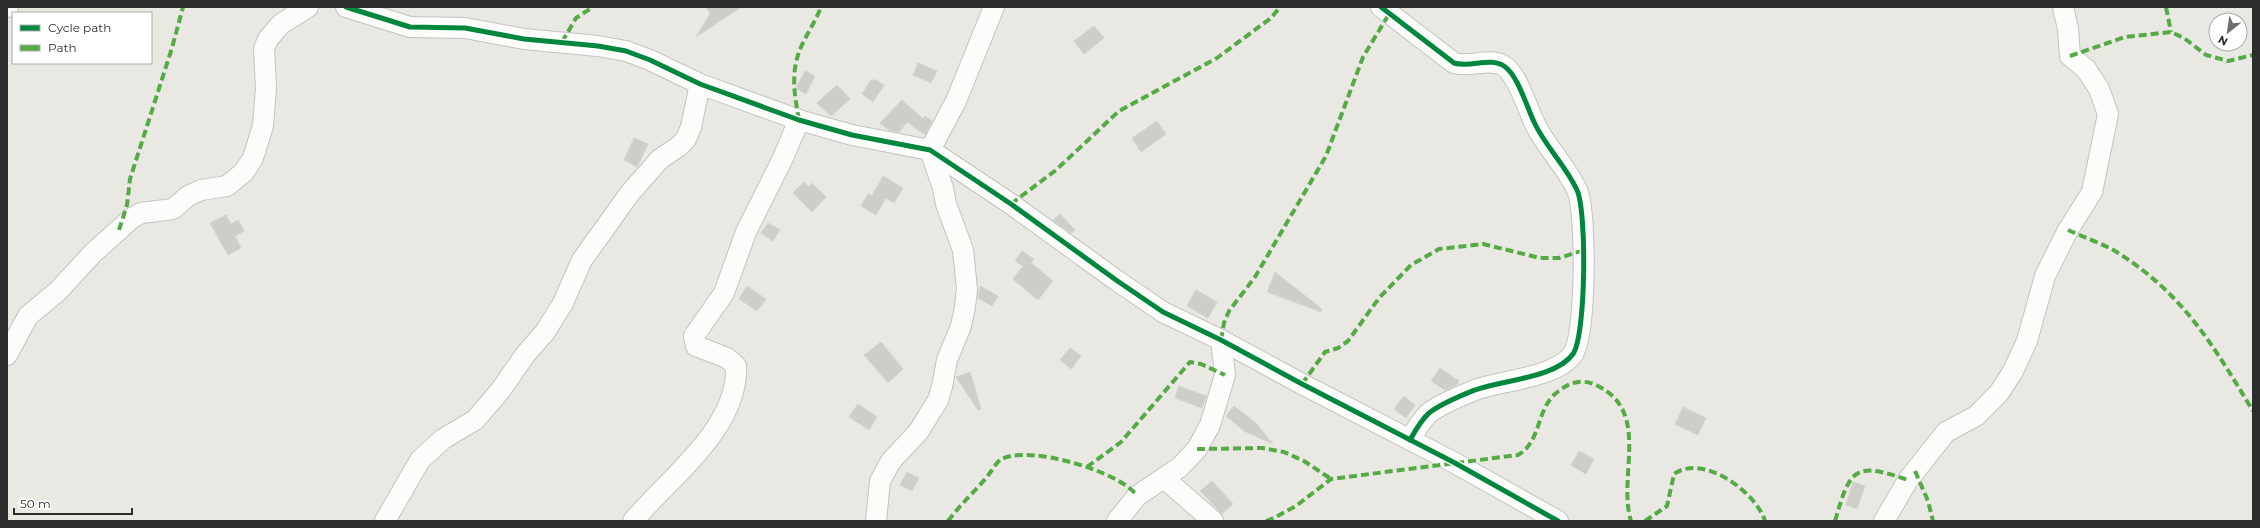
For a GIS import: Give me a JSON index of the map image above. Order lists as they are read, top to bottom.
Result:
{
  "legend": ["Cycle path", "Path"],
  "scale_bar": "50 m",
  "north": "bottom left"
}
